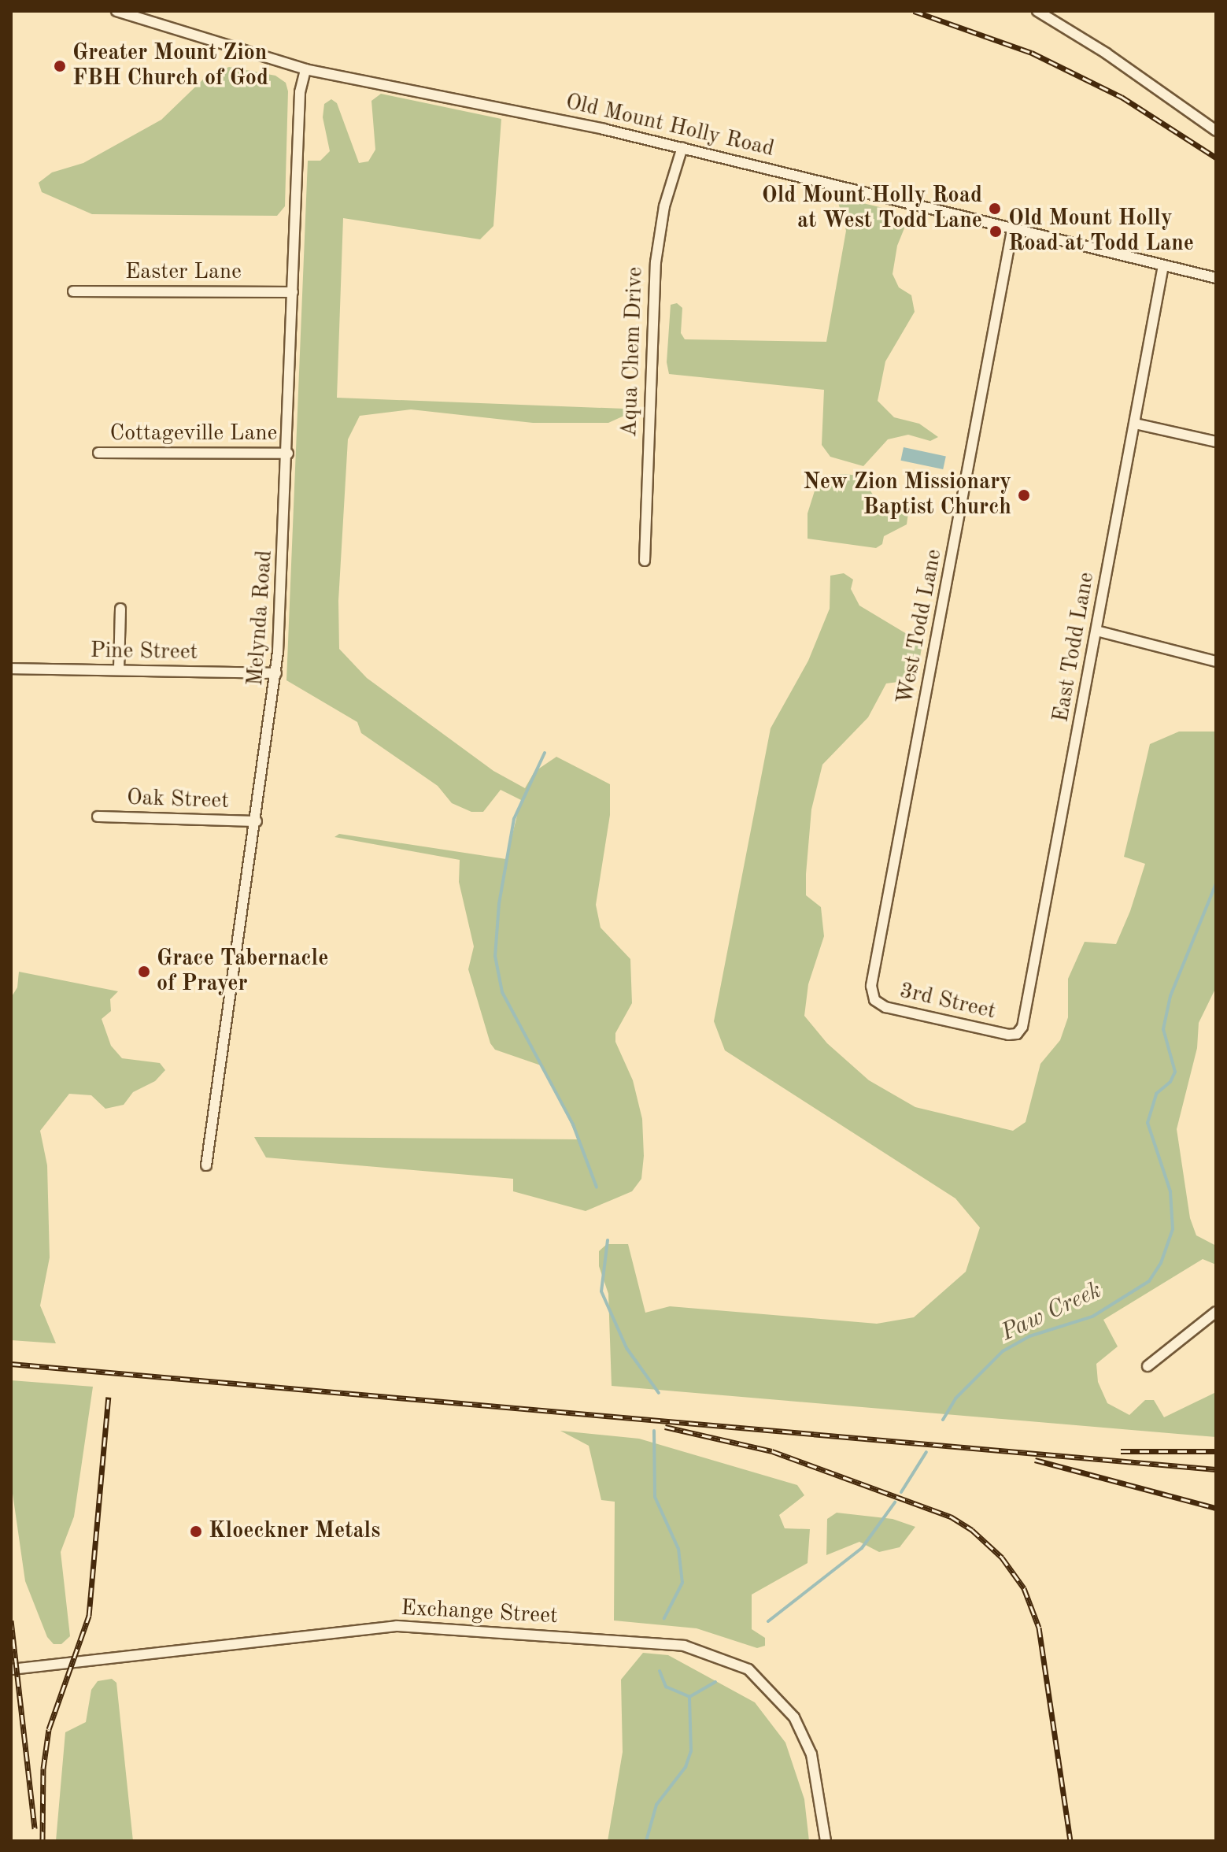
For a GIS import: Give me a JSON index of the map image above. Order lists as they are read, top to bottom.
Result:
{
  "streets": {
    "street": [
      "Old Mount Holly Road",
      "Easter Lane",
      "Aqua Chem Drive",
      "Cottageville Lane",
      "Melynda Road",
      "West Todd Lane",
      "East Todd Lane",
      "Pine Street",
      "Oak Street",
      "3rd Street",
      "Exchange Street"
    ]
  },
  "crossings": [
    ["Old Mount Holly Road", "Aqua Chem Drive"],
    ["Old Mount Holly Road", "Melynda Road"],
    ["Old Mount Holly Road", "West Todd Lane"],
    ["Old Mount Holly Road", "East Todd Lane"],
    ["Easter Lane", "Melynda Road"],
    ["Cottageville Lane", "Melynda Road"],
    ["Melynda Road", "Pine Street"],
    ["Melynda Road", "Oak Street"],
    ["West Todd Lane", "3rd Street"],
    ["East Todd Lane", "3rd Street"]
  ],
  "water": ["Paw Creek"],
  "places": [
    "Greater Mount Zion FBH Church of God",
    "Old Mount Holly Road at West Todd Lane",
    "Old Mount Holly Road at Todd Lane",
    "New Zion Missionary Baptist Church",
    "Grace Tabernacle of Prayer",
    "Kloeckner Metals"
  ]
}
